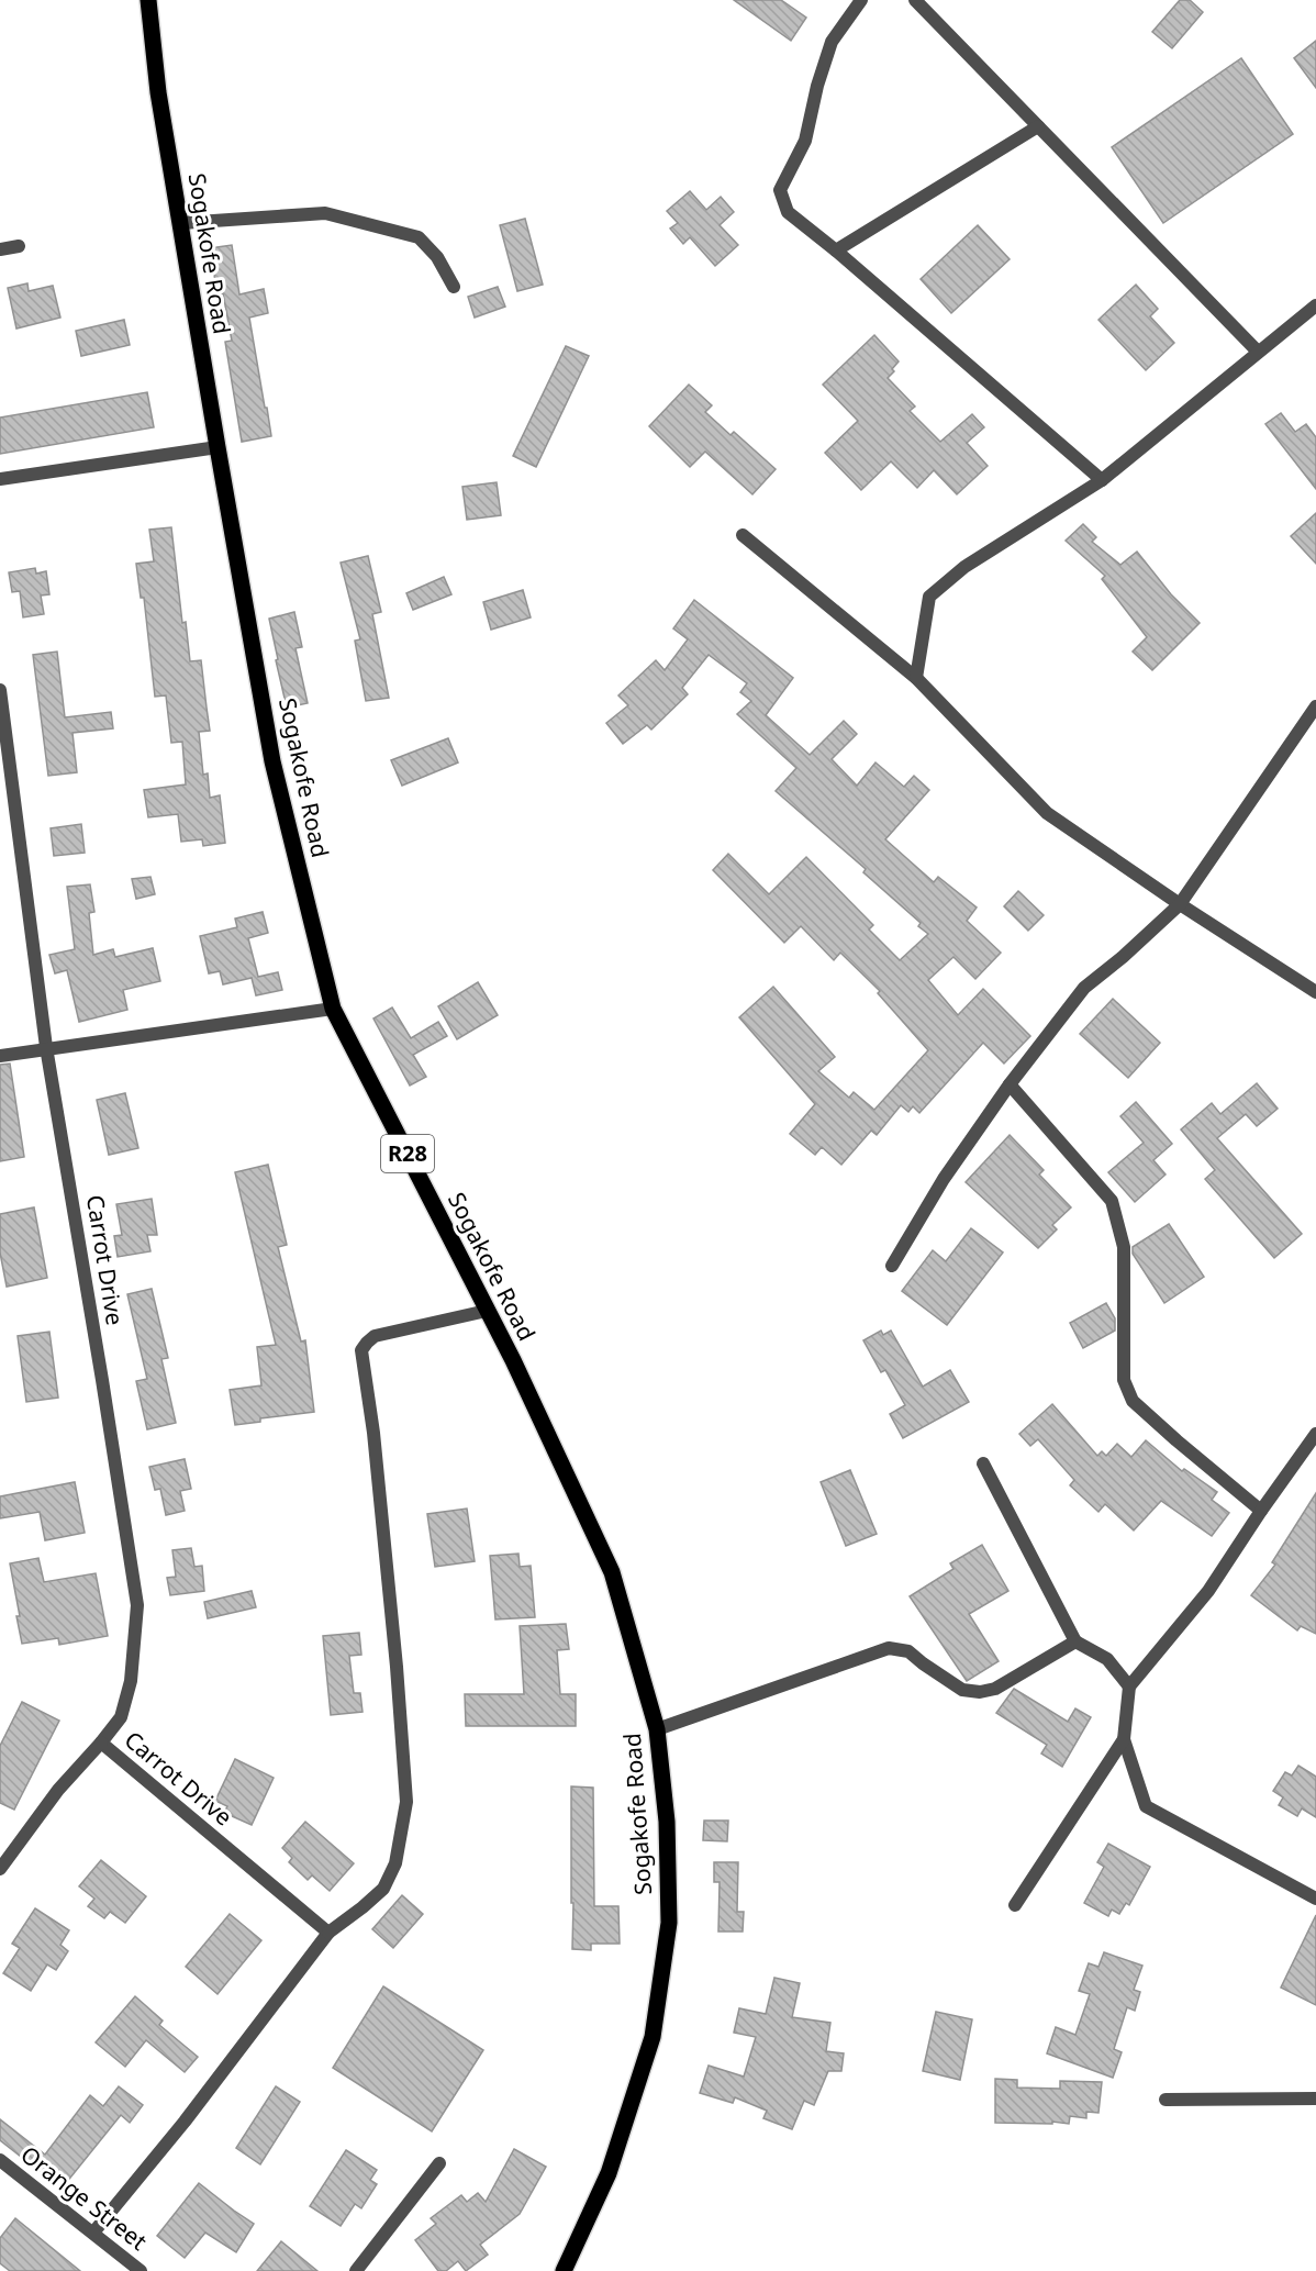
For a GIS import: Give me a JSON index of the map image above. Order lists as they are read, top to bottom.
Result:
{
  "streets": {
    "main road": ["Sogakofe Road", "R28"],
    "street": ["Carrot Drive", "Orange Street"]
  }
}
